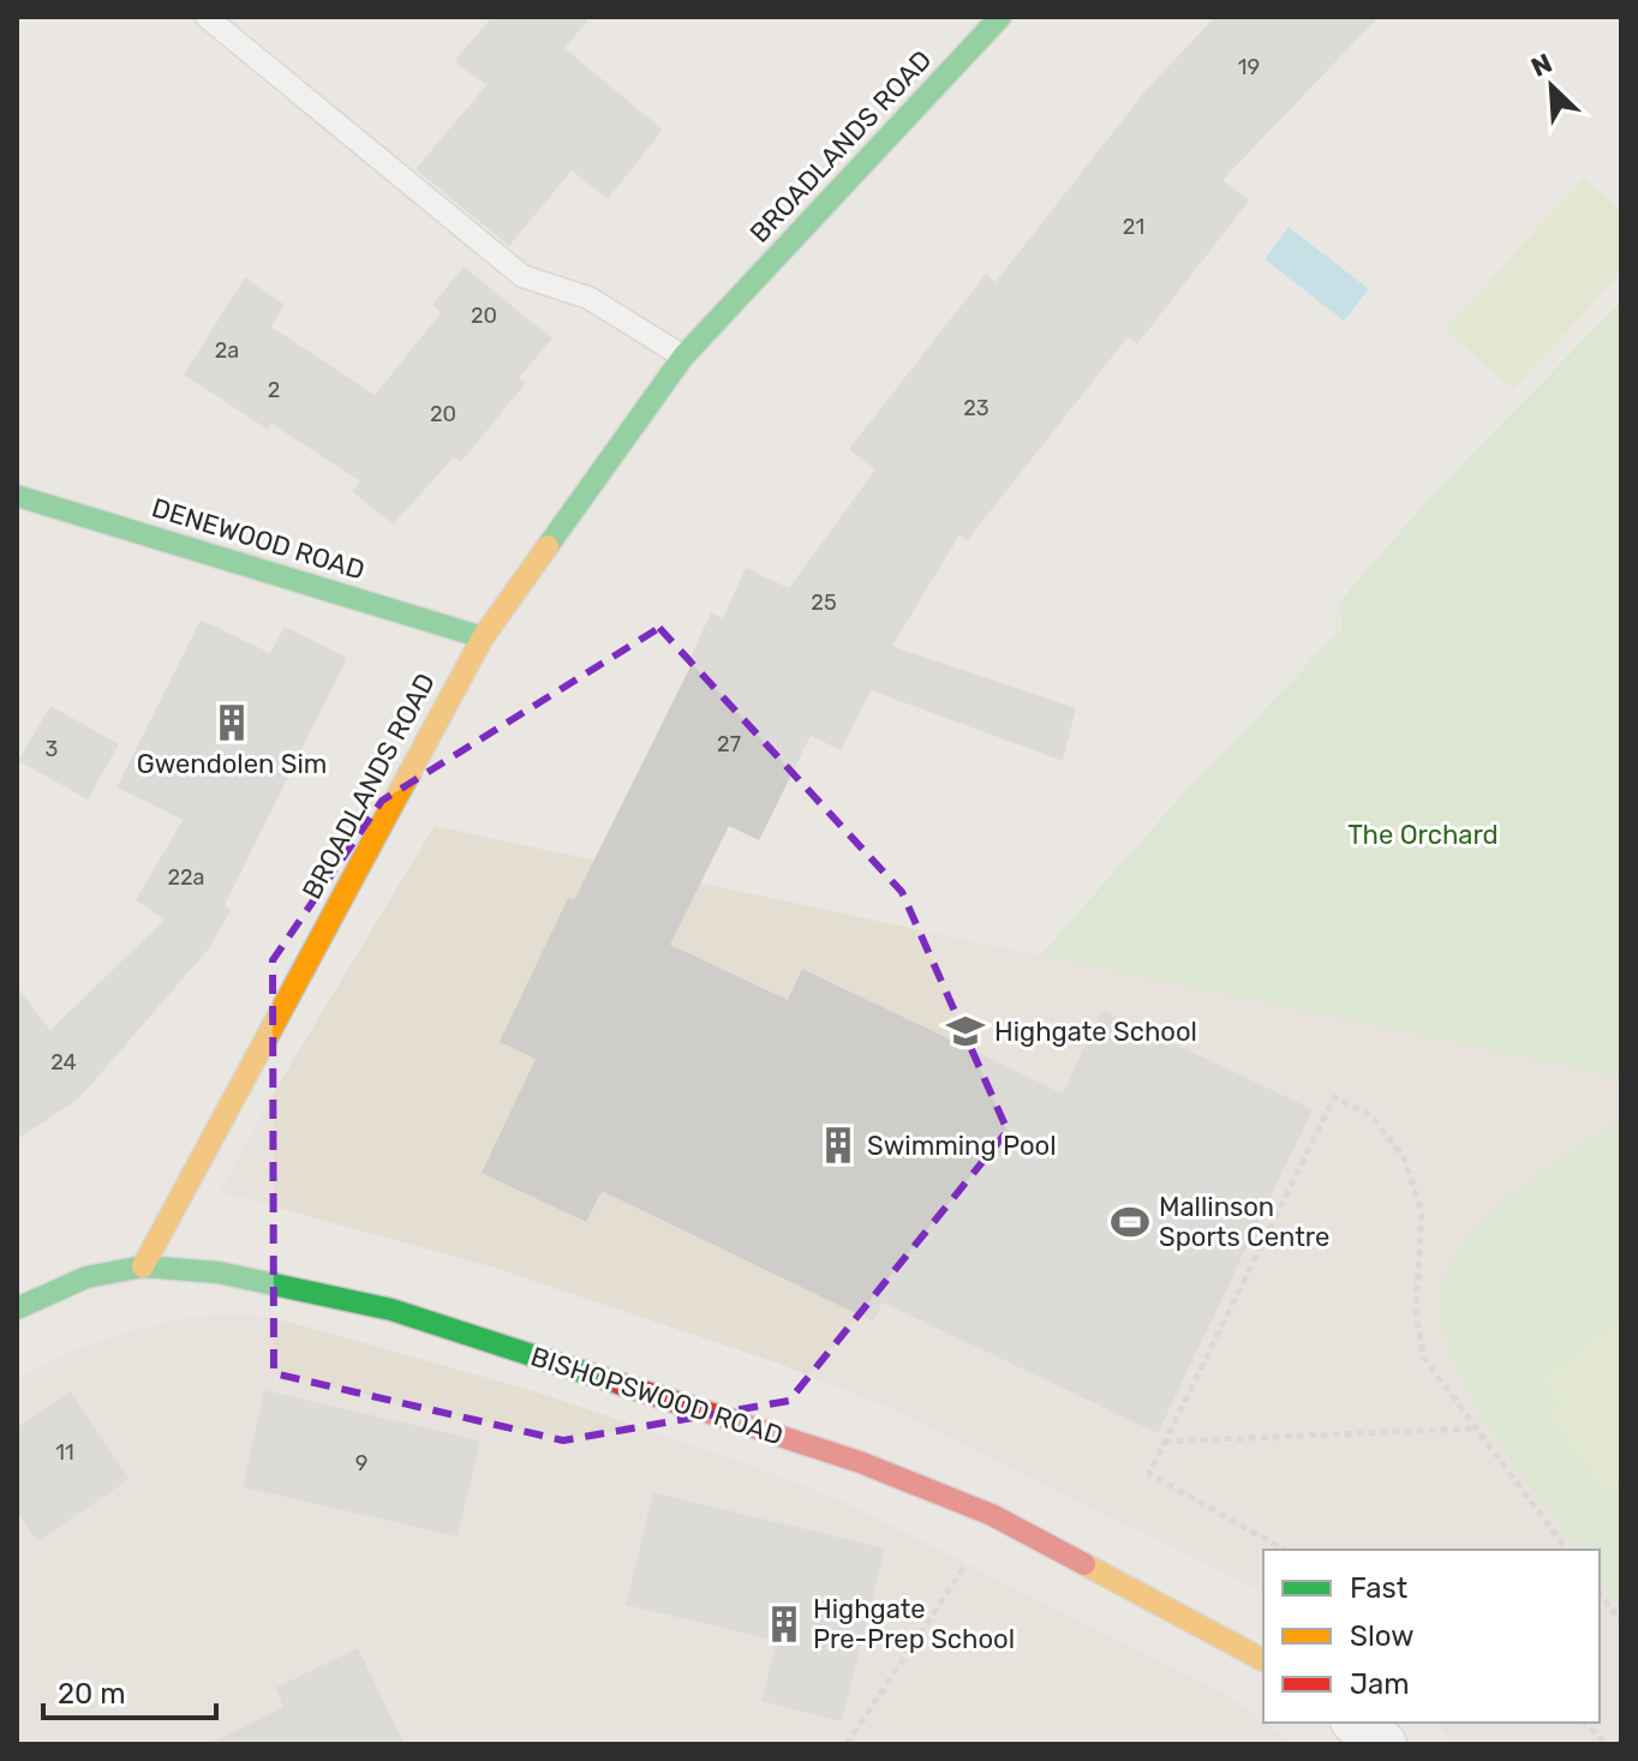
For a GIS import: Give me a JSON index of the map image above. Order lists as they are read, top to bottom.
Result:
{
  "streets": {
    "street": ["BROADLANDS ROAD", "DENEWOOD ROAD", "BISHOPSWOOD ROAD"]
  },
  "crossings": [
    ["BROADLANDS ROAD", "DENEWOOD ROAD"],
    ["BROADLANDS ROAD", "BISHOPSWOOD ROAD"]
  ],
  "parks": ["The Orchard"],
  "places": {
    "building": ["Gwendolen Sim", "Swimming Pool", "Highgate Pre-Prep School"],
    "school or university": ["Highgate School"],
    "sports": ["Mallinson Sports Centre"]
  },
  "house_numbers": [
    "19",
    "21",
    "20",
    "2a",
    "2",
    "23",
    "20",
    "25",
    "27",
    "3",
    "22a",
    "24",
    "11",
    "9"
  ],
  "legend": ["Fast", "Slow", "Jam"],
  "scale_bar": "20 m",
  "north": "top left"
}
